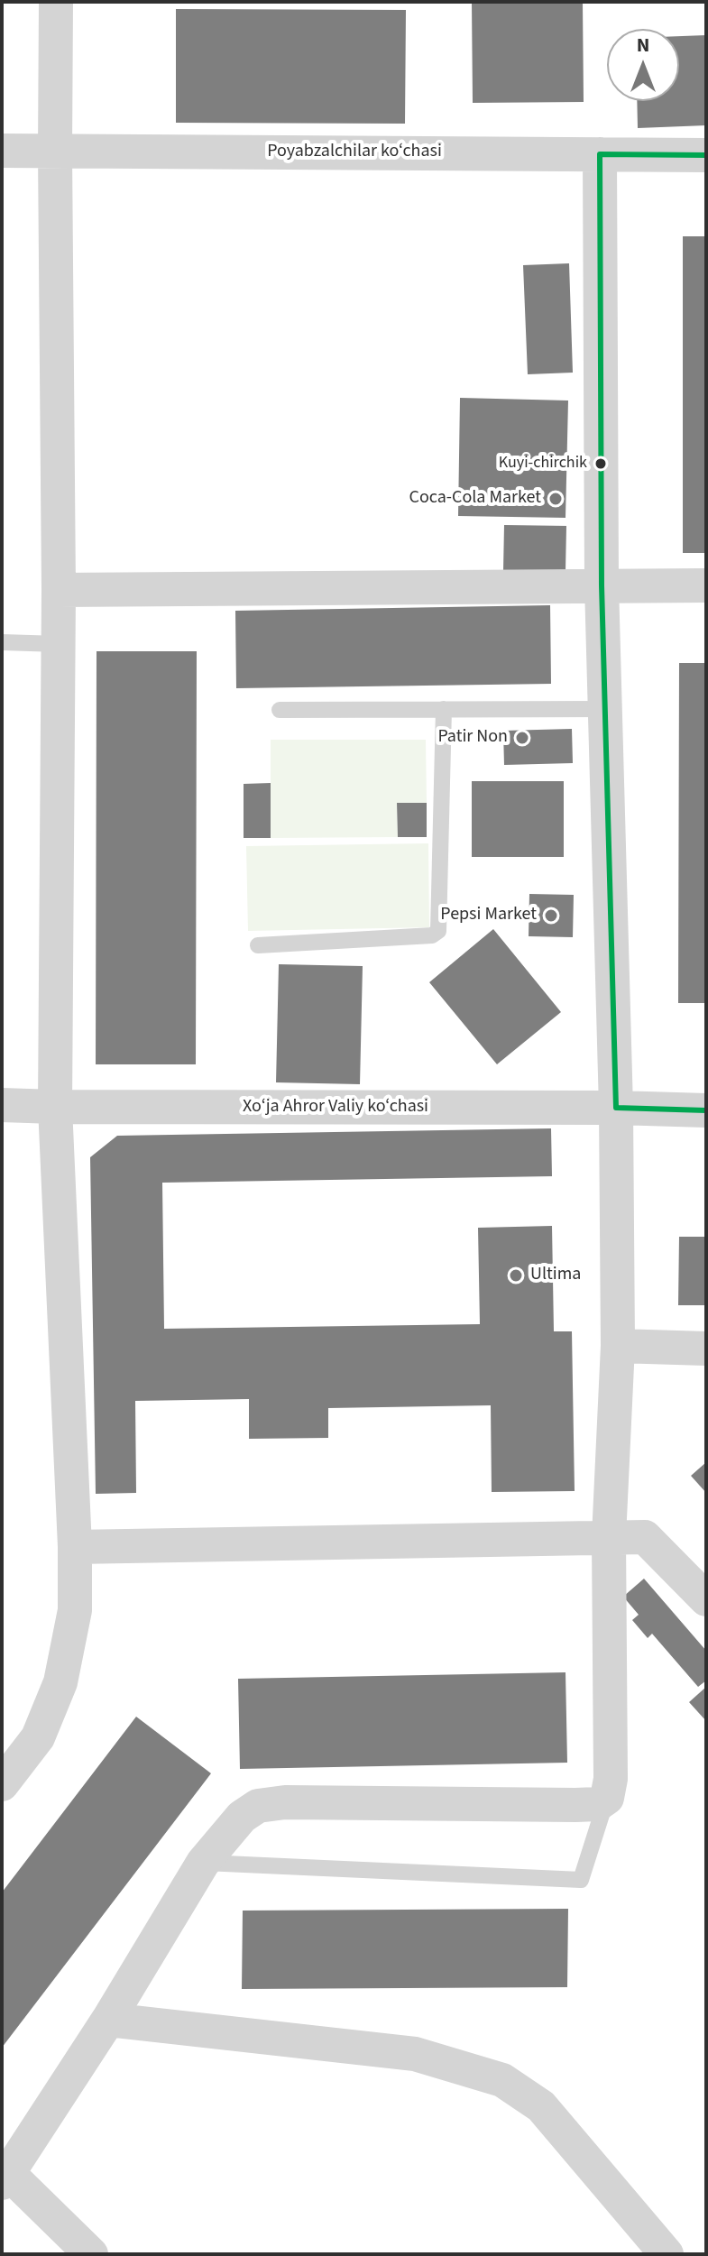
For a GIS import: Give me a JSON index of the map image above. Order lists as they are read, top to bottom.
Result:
{
  "streets": {
    "street": ["Poyabzalchilar ko‘chasi", "Xo‘ja Ahror Valiy ko‘chasi"]
  },
  "places": [
    "Kuyi-chirchik",
    "Coca-Cola Market",
    "Patir Non",
    "Pepsi Market",
    "Ultima"
  ],
  "north": "top"
}
